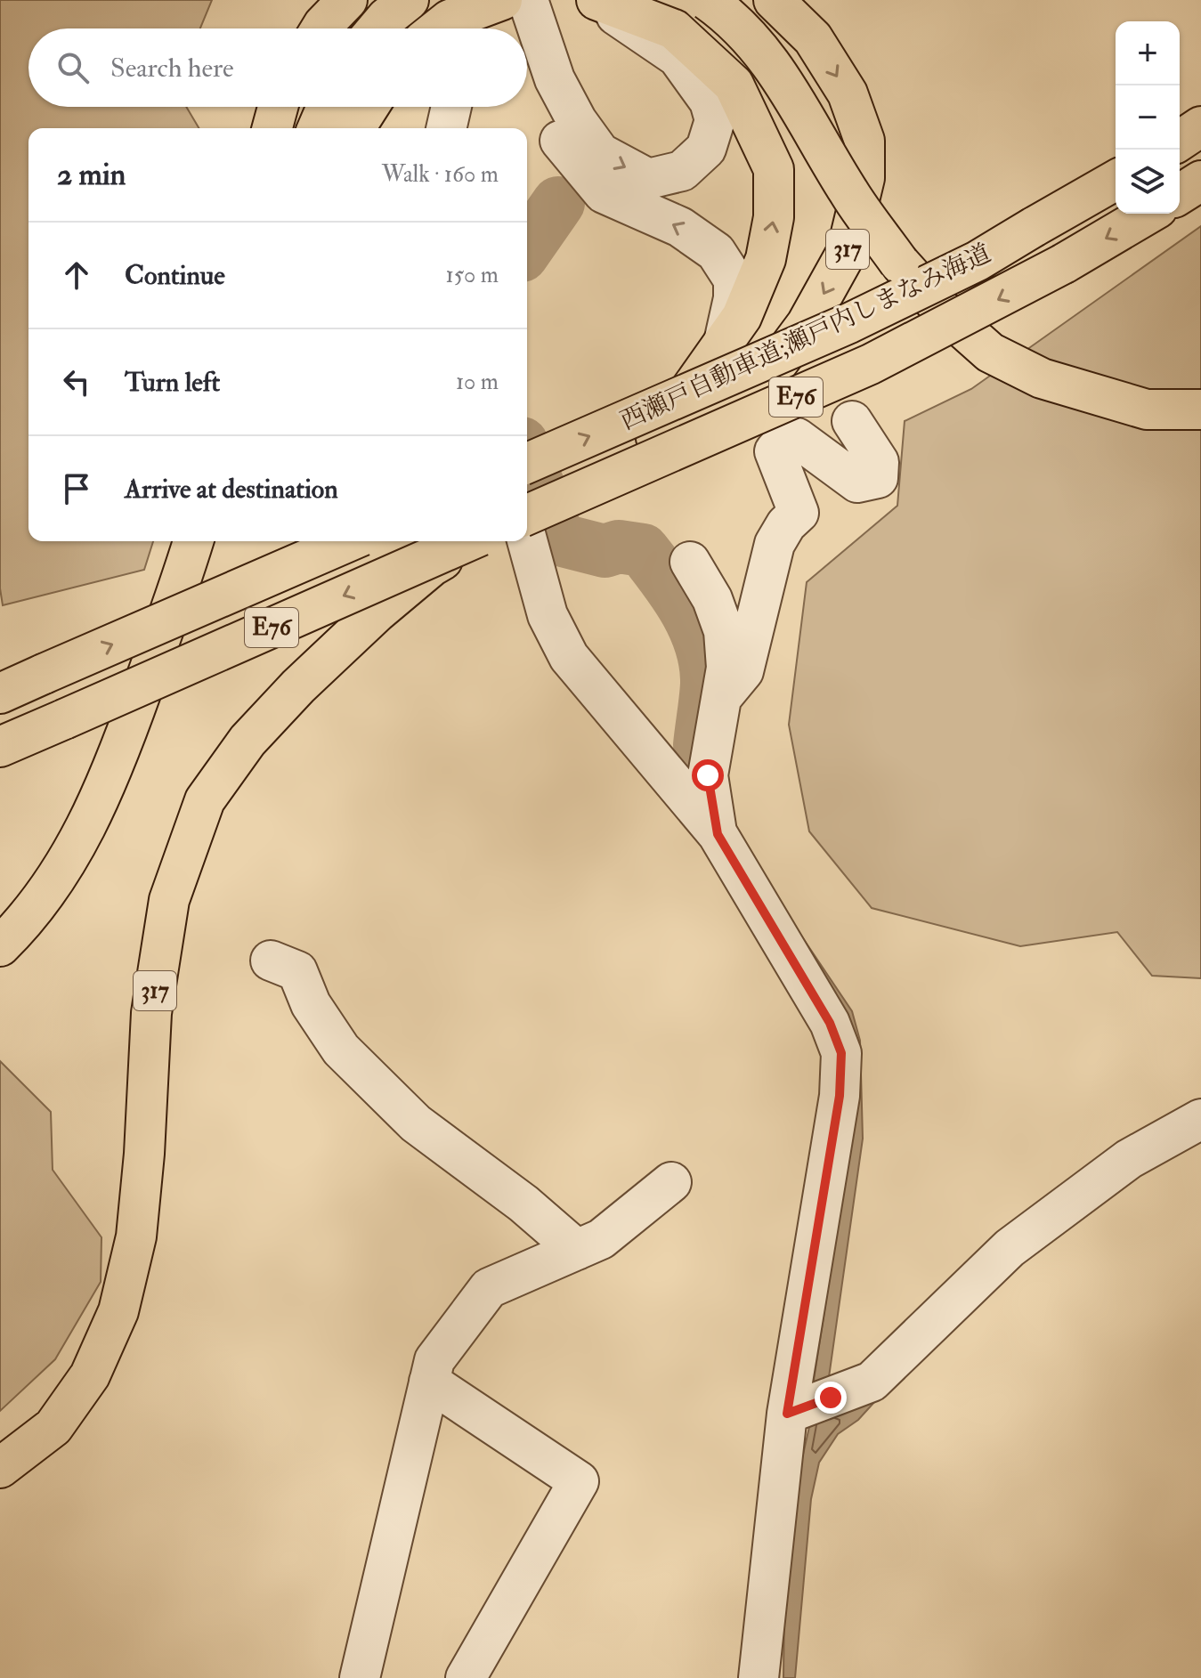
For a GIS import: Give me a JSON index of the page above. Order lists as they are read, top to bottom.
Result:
{
  "streets": {
    "highway": ["317", "西瀬戸自動車道;瀬戸内しまなみ海道", "E76"]
  },
  "page": {
    "map_buttons": ["+", "−"],
    "search": "Search here",
    "heading": ["2 min", "Walk · 160 m"],
    "list": [
      ["Continue", "150 m"],
      ["Turn left", "10 m"],
      "Arrive at destination"
    ]
  }
}
